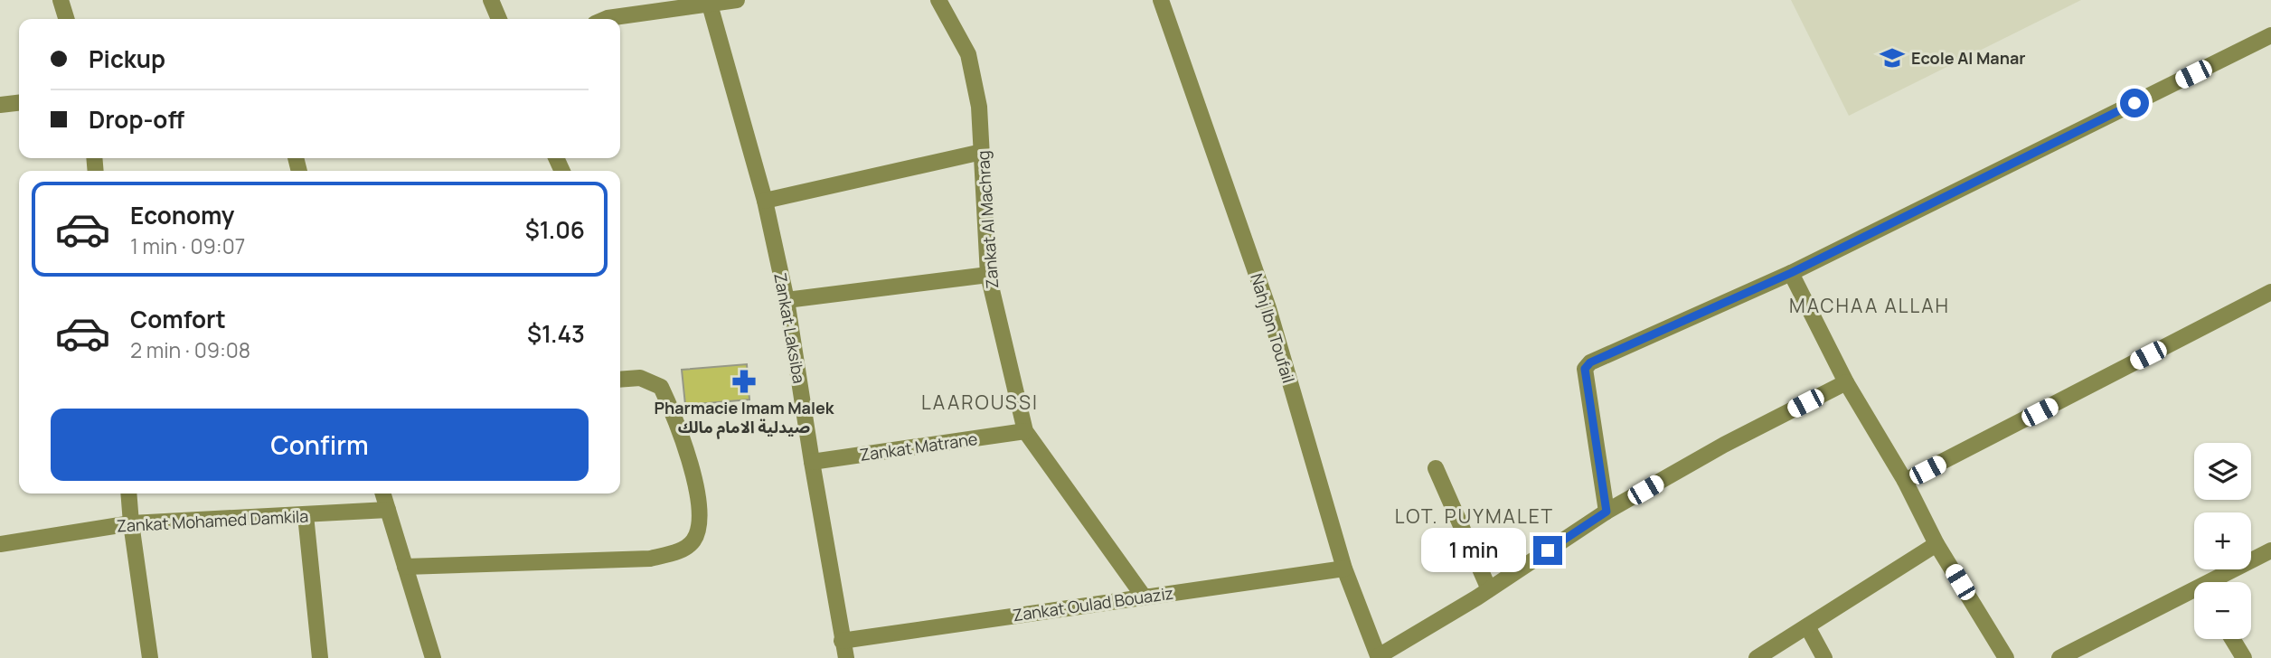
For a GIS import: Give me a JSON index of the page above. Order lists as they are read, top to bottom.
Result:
{
  "streets": {
    "street": [
      "Zankat Al Machrag",
      "Zankat Laksiba",
      "Nahj Ibn Toufail",
      "Zankat Matrane",
      "Zankat Mohamed Damkila",
      "Zankat Oulad Bouaziz"
    ]
  },
  "crossings": [
    ["Zankat Al Machrag", "Zankat Matrane"],
    ["Zankat Al Machrag", "Zankat Oulad Bouaziz"],
    ["Zankat Laksiba", "Zankat Matrane"],
    ["Zankat Laksiba", "Zankat Oulad Bouaziz"],
    ["Nahj Ibn Toufail", "Zankat Oulad Bouaziz"]
  ],
  "districts": ["MACHAA ALLAH", "LAAROUSSI", "LOT. PUYMALET"],
  "places": {
    "school or university": ["Ecole Al Manar"],
    "pharmacy": ["Pharmacie Imam Malek صيدلية الامام مالك"]
  },
  "page": {
    "banner": ["Pickup", "Drop-off"],
    "list": [
      {
        "name": "Economy",
        "note": "1 min · 09:07",
        "value": "$1.06"
      },
      {
        "name": "Comfort",
        "note": "2 min · 09:08",
        "value": "$1.43"
      }
    ],
    "buttons": "Confirm",
    "map_buttons": ["+", "−"],
    "bubble": "1 min"
  }
}
